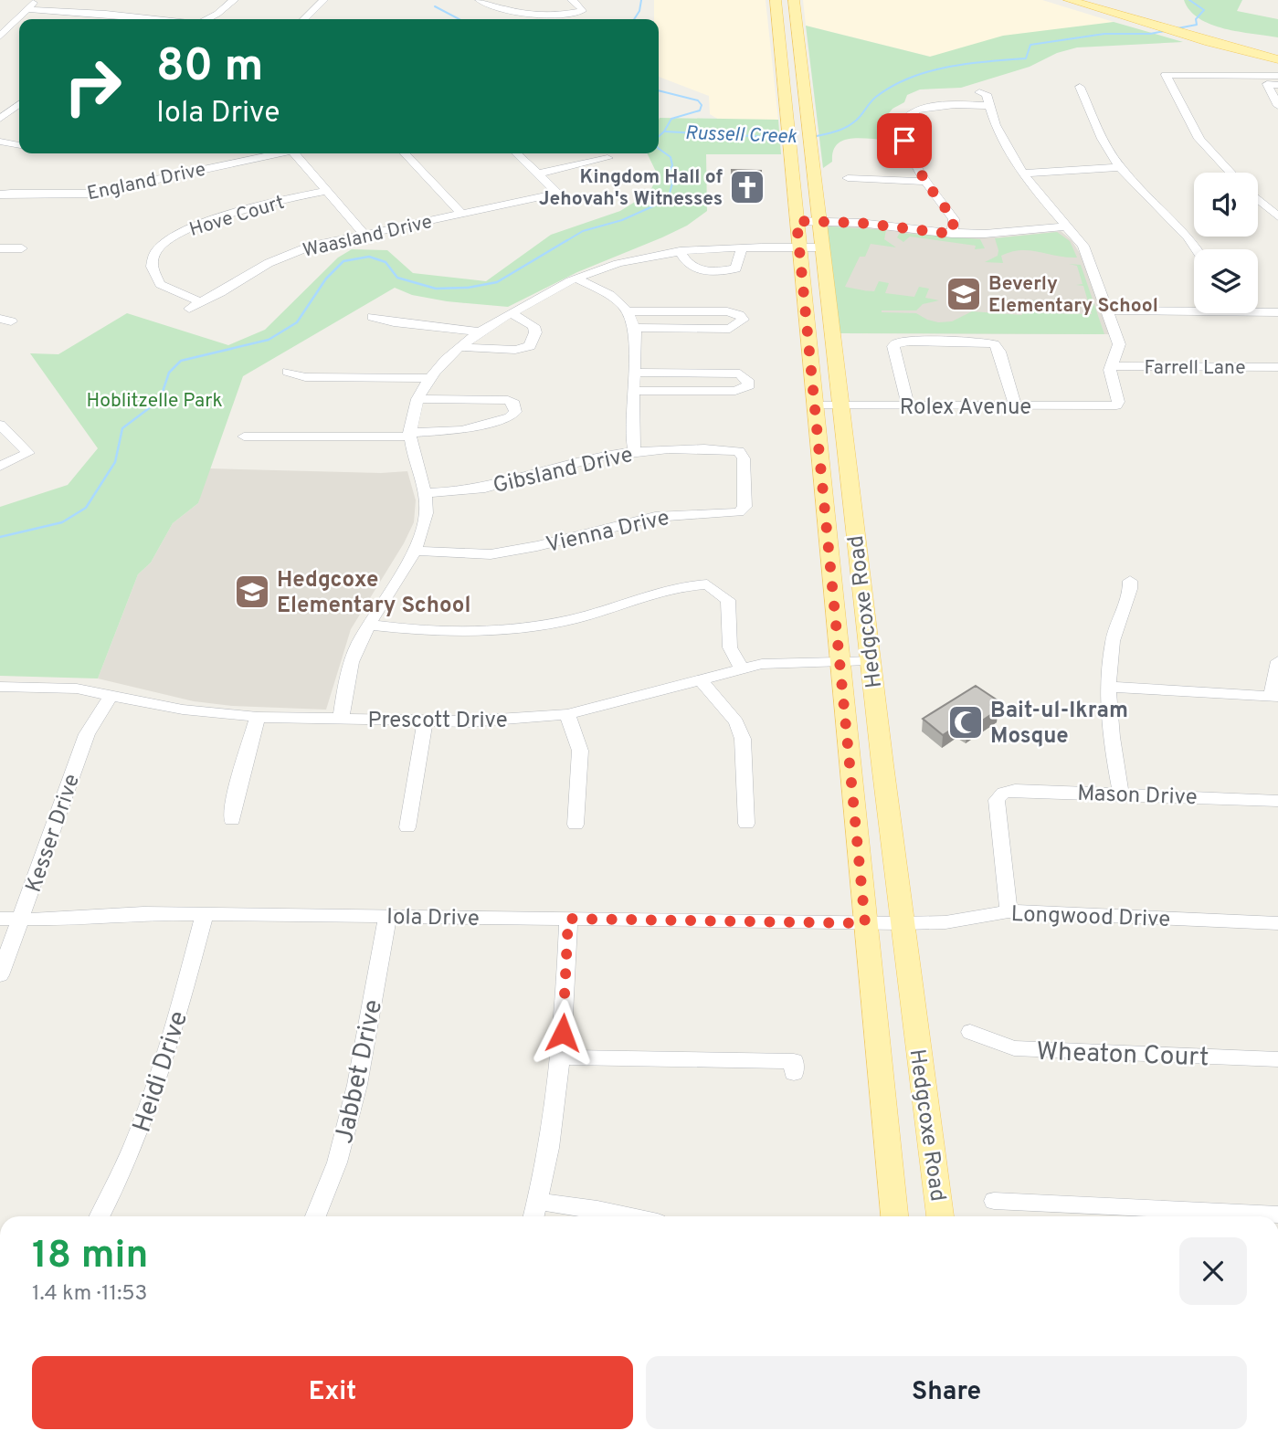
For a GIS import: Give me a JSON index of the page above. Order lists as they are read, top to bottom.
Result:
{
  "streets": {
    "main road": ["Hedgcoxe Road"],
    "street": [
      "England Drive",
      "Hove Court",
      "Waasland Drive",
      "Farrell Lane",
      "Rolex Avenue",
      "Gibsland Drive",
      "Vienna Drive",
      "Prescott Drive",
      "Mason Drive",
      "Kesser Drive",
      "Longwood Drive",
      "Iola Drive",
      "Wheaton Court",
      "Heidi Drive",
      "Jabbet Drive"
    ]
  },
  "crossings": [
    ["Hove Court", "Waasland Drive"],
    ["Farrell Lane", "Rolex Avenue"],
    ["Rolex Avenue", "Hedgcoxe Road"],
    ["Gibsland Drive", "Vienna Drive"],
    ["Hedgcoxe Road", "Prescott Drive"],
    ["Hedgcoxe Road", "Longwood Drive"],
    ["Hedgcoxe Road", "Iola Drive"],
    ["Prescott Drive", "Kesser Drive"],
    ["Mason Drive", "Longwood Drive"],
    ["Kesser Drive", "Iola Drive"],
    ["Longwood Drive", "Iola Drive"],
    ["Iola Drive", "Heidi Drive"],
    ["Iola Drive", "Jabbet Drive"]
  ],
  "water": ["Russell Creek"],
  "parks": ["Hoblitzelle Park"],
  "places": {
    "church": ["Kingdom Hall of Jehovah's Witnesses"],
    "school or university": ["Beverly Elementary School", "Hedgcoxe Elementary School"],
    "mosque": ["Bait-ul-Ikram Mosque"]
  },
  "page": {
    "turn": ["80 m", "Iola Drive"],
    "heading": ["18 min", "1.4 km · 11:53"],
    "buttons": ["Exit", "Share"]
  }
}
